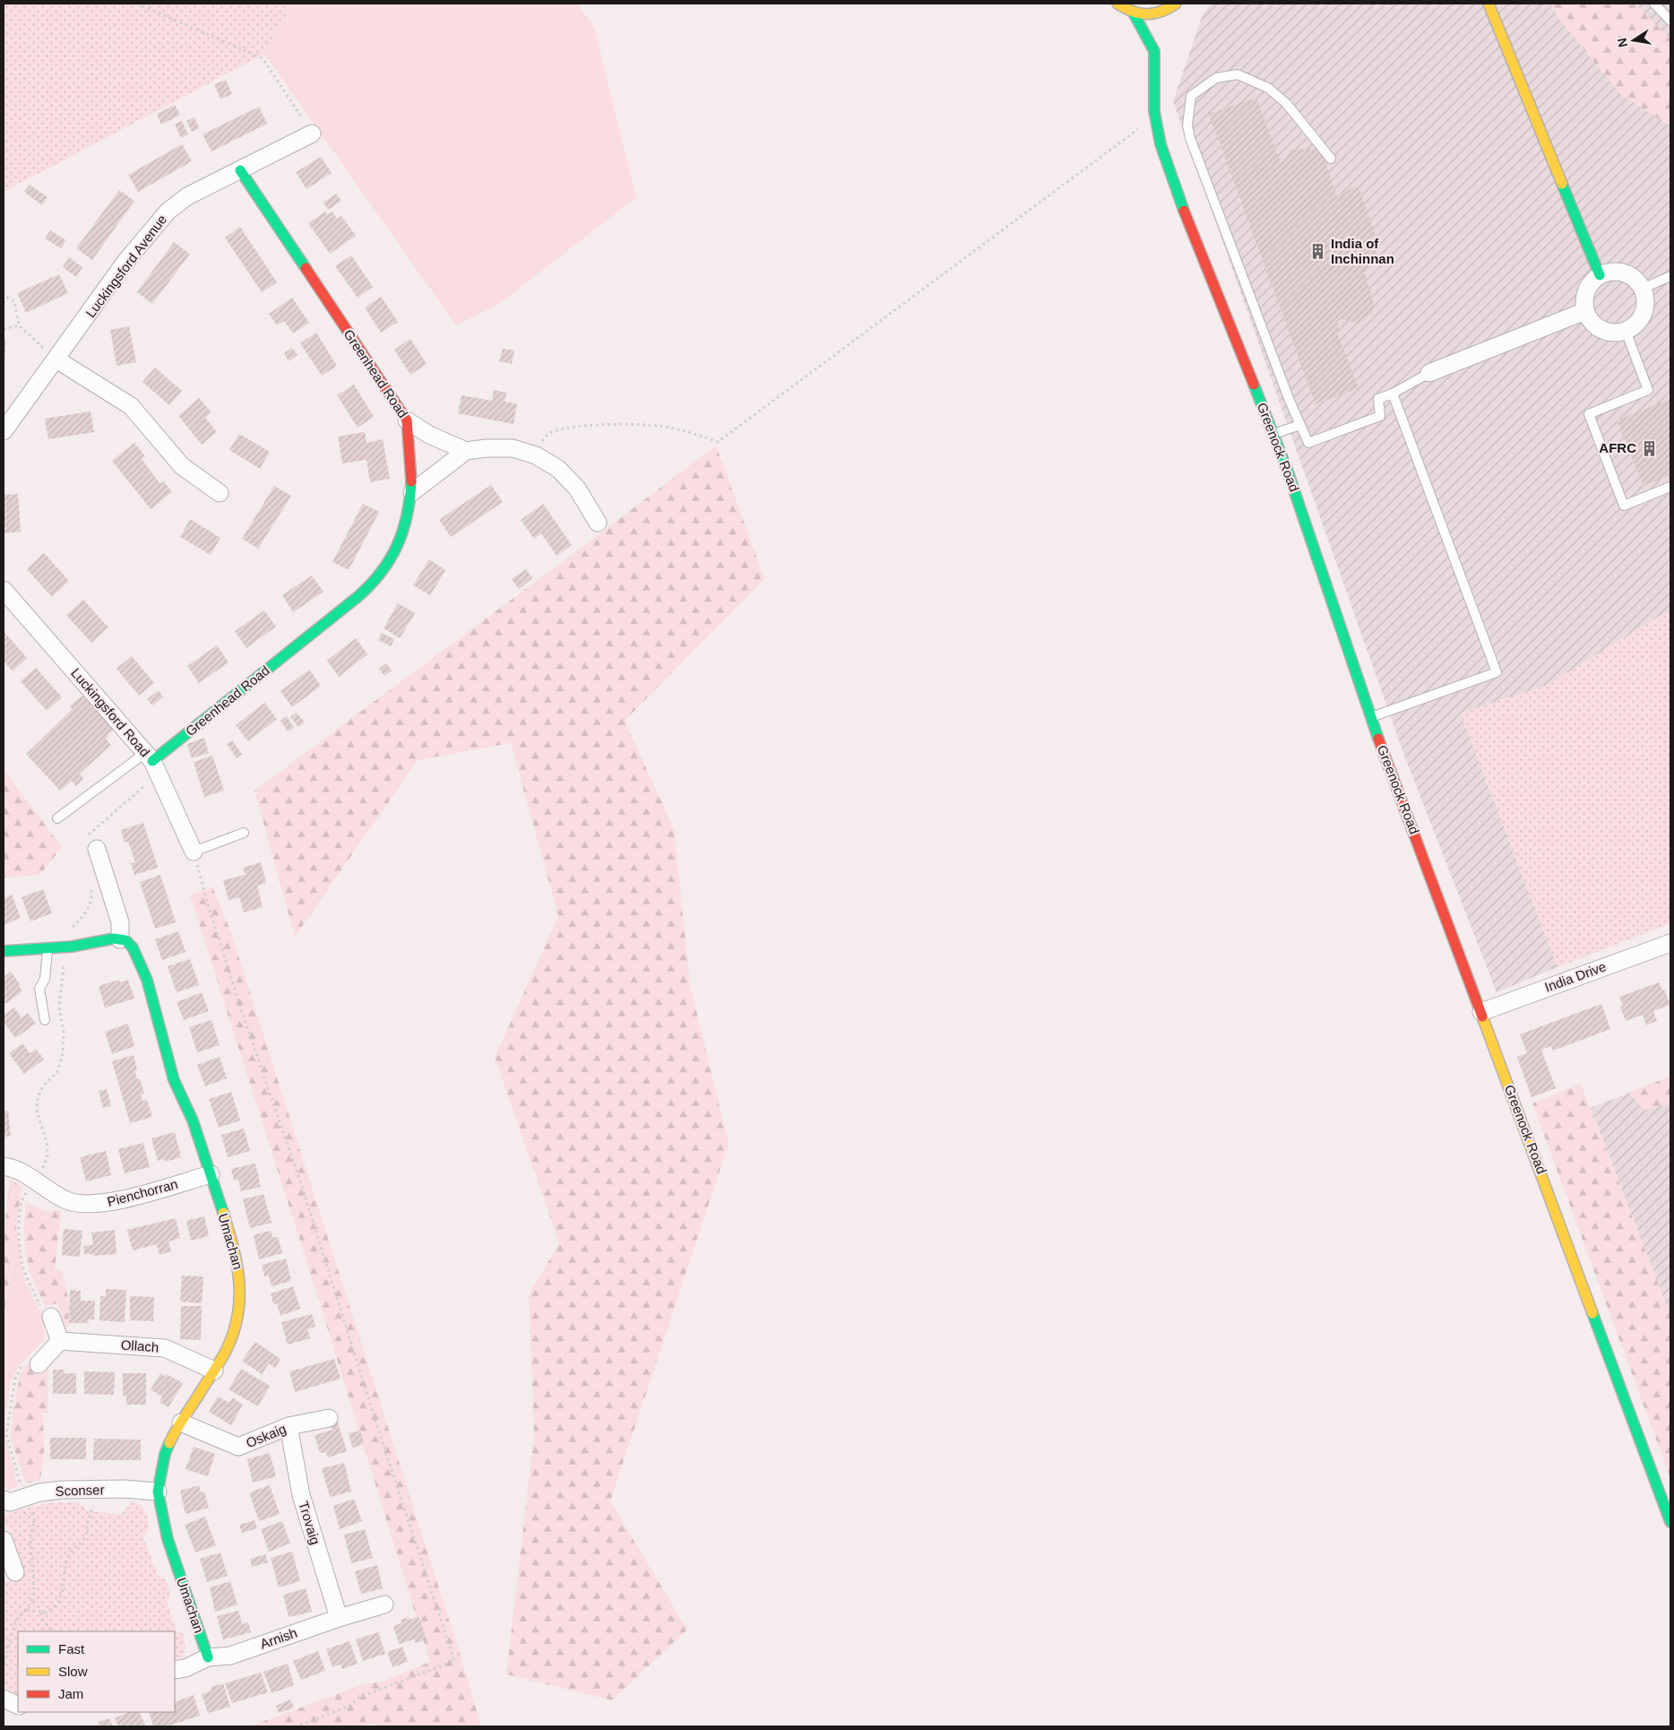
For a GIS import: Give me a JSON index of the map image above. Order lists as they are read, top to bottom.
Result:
{
  "streets": {
    "street": [
      "Luckingsford Avenue",
      "Greenhead Road",
      "Greenock Road",
      "Luckingsford Road",
      "India Drive",
      "Pienchorran",
      "Umachan",
      "Ollach",
      "Oskaig",
      "Sconser",
      "Trovaig",
      "Arnish"
    ]
  },
  "crossings": [
    ["Luckingsford Avenue", "Greenhead Road"],
    ["Greenhead Road", "Luckingsford Road"],
    ["Greenock Road", "India Drive"],
    ["Pienchorran", "Umachan"],
    ["Umachan", "Ollach"],
    ["Umachan", "Oskaig"],
    ["Umachan", "Sconser"],
    ["Umachan", "Arnish"],
    ["Oskaig", "Trovaig"],
    ["Trovaig", "Arnish"]
  ],
  "places": {
    "building": ["India of Inchinnan", "AFRC"]
  },
  "legend": ["Fast", "Slow", "Jam"],
  "north": "left"
}
